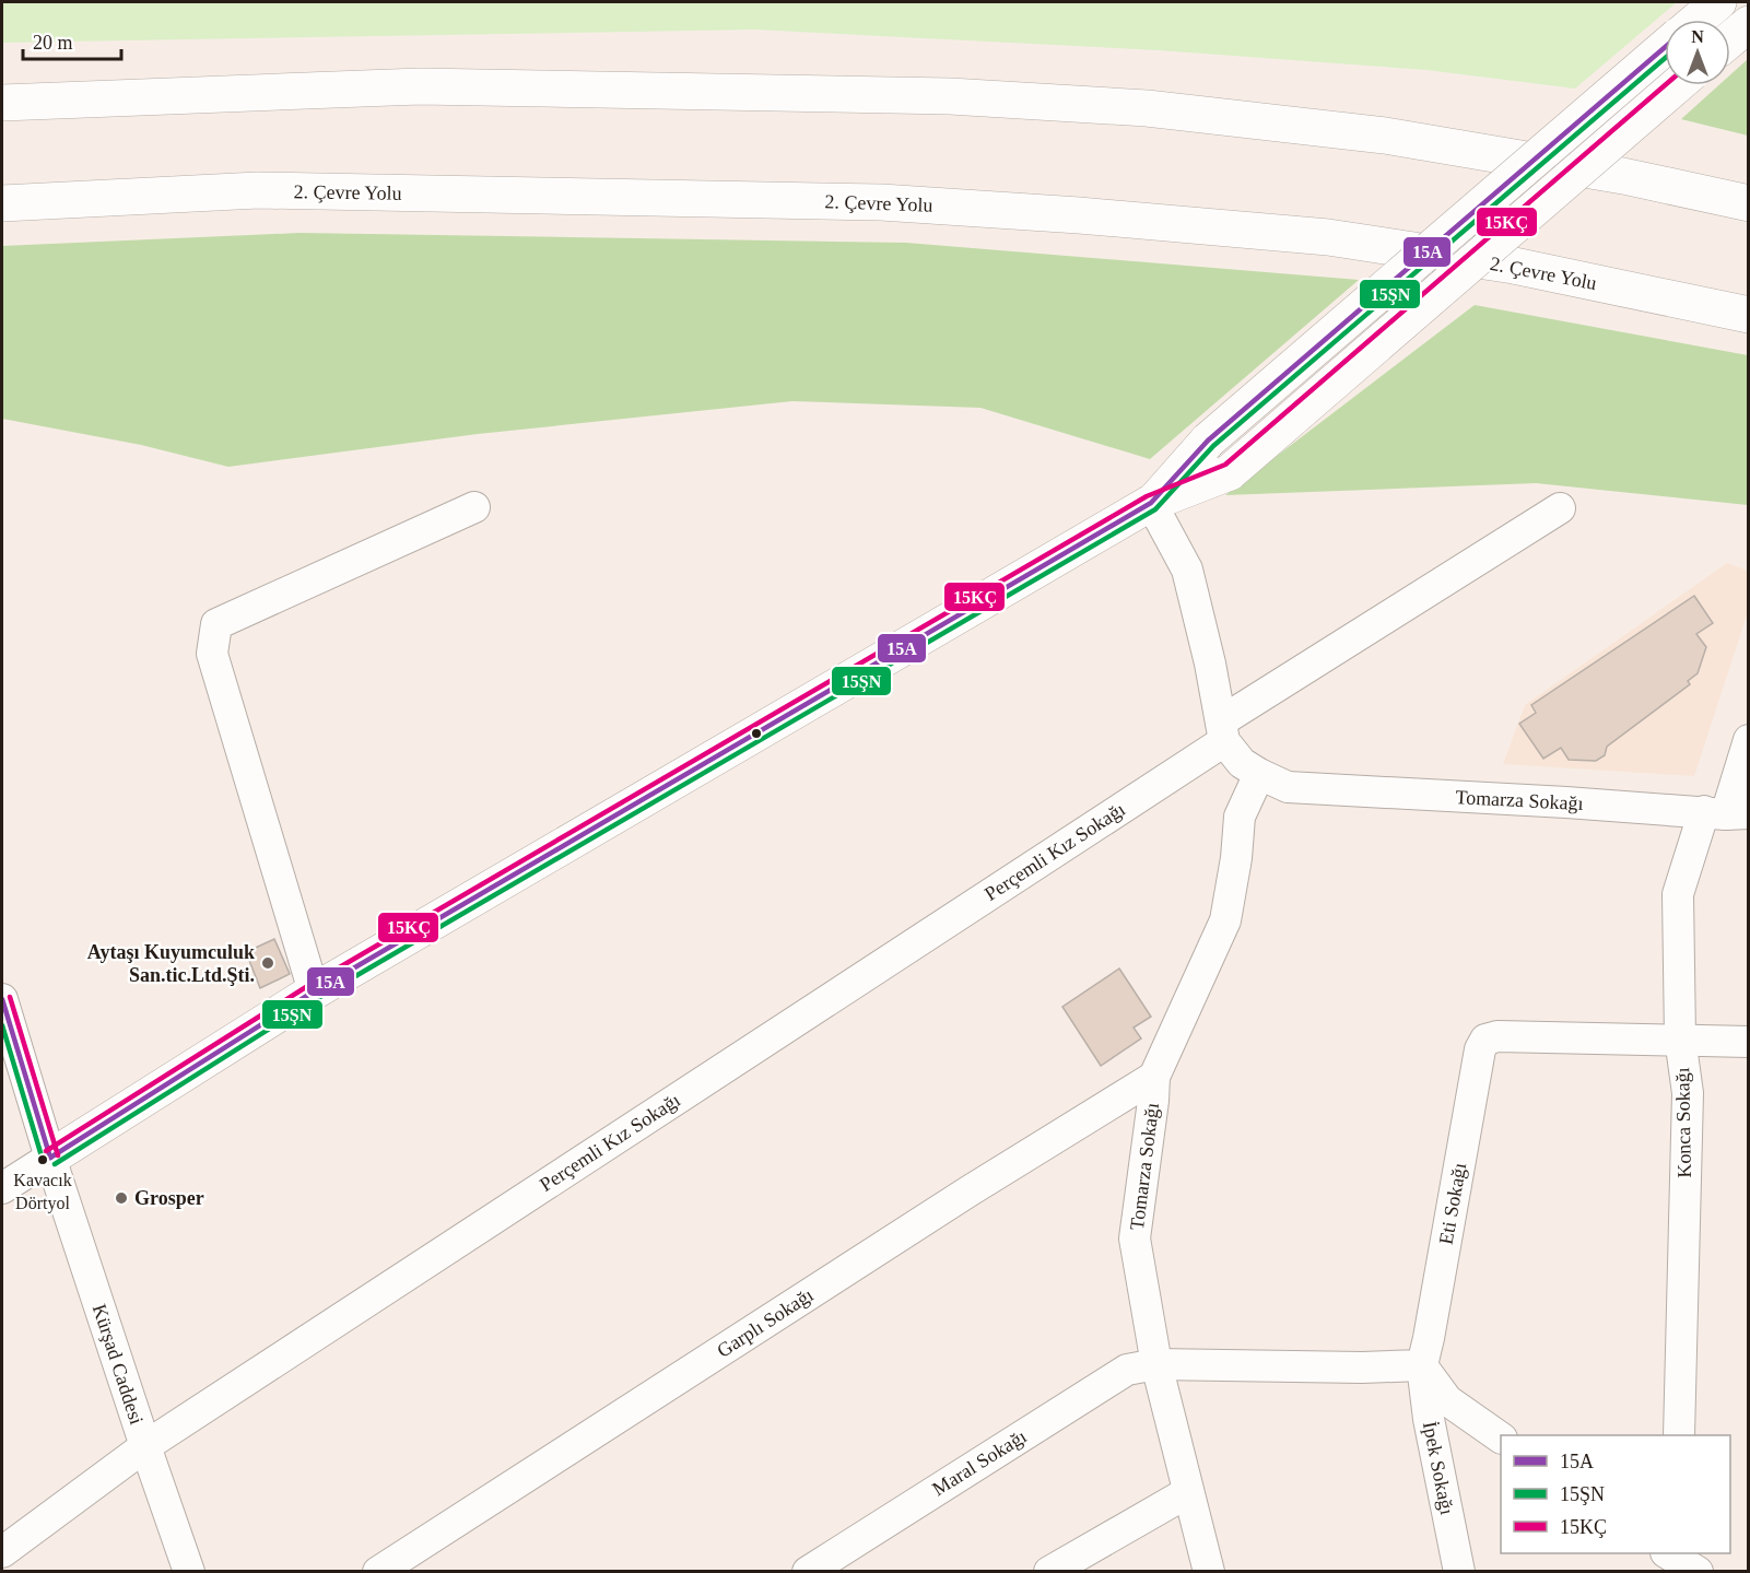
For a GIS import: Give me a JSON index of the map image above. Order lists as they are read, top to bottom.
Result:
{
  "streets": {
    "main road": ["2. Çevre Yolu"],
    "street": [
      "Tomarza Sokağı",
      "Perçemli Kız Sokağı",
      "Konca Sokağı",
      "Eti Sokağı",
      "Garplı Sokağı",
      "Kürşad Caddesi",
      "Maral Sokağı",
      "İpek Sokağı"
    ]
  },
  "crossings": [
    ["Tomarza Sokağı", "Perçemli Kız Sokağı"],
    ["Tomarza Sokağı", "Konca Sokağı"],
    ["Tomarza Sokağı", "Garplı Sokağı"],
    ["Tomarza Sokağı", "Maral Sokağı"],
    ["Perçemli Kız Sokağı", "Kürşad Caddesi"],
    ["Konca Sokağı", "Eti Sokağı"],
    ["Eti Sokağı", "İpek Sokağı"]
  ],
  "places": ["Aytaşı Kuyumculuk San.tic.Ltd.Şti.", "Kavacık Dörtyol", "Grosper"],
  "lines": ["transit line 15A", "transit line 15ŞN", "transit line 15KÇ"],
  "legend": ["15A", "15ŞN", "15KÇ"],
  "scale_bar": "20 m",
  "north": "top"
}
